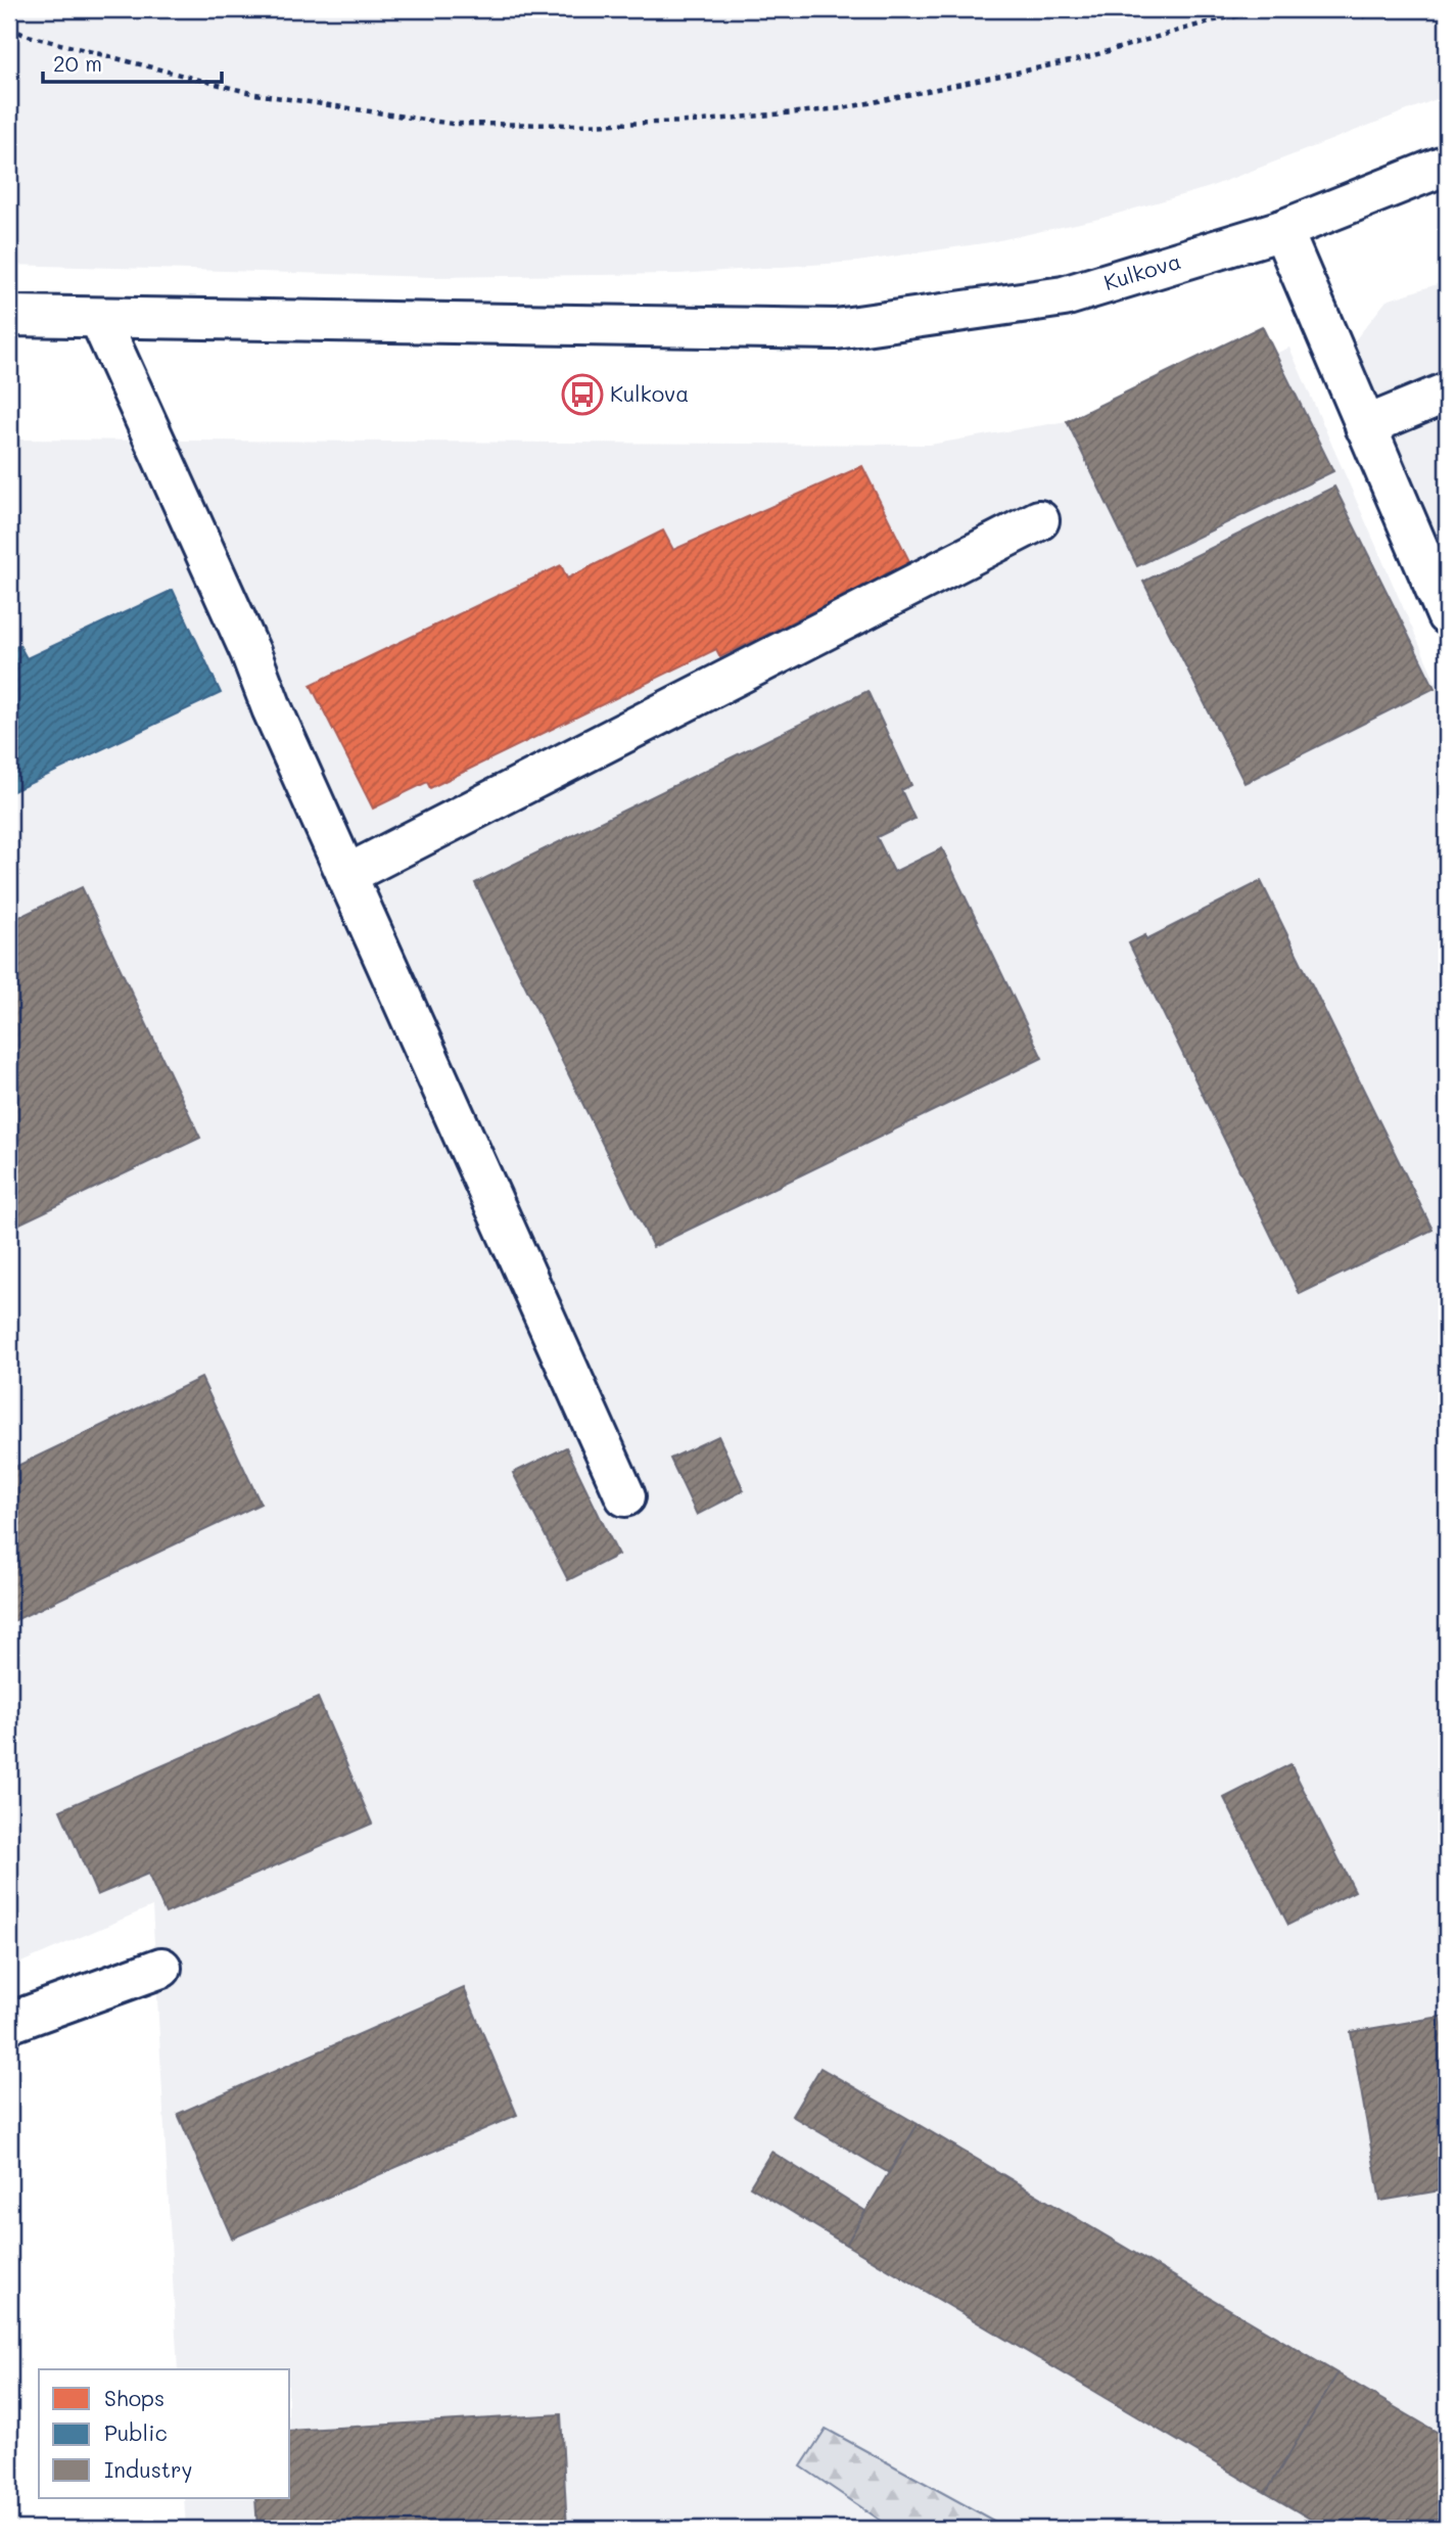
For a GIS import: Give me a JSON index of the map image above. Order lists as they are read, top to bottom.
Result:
{
  "streets": {
    "street": ["Kulkova"]
  },
  "places": {
    "bus stop": ["Kulkova"]
  },
  "legend": ["Shops", "Public", "Industry"],
  "scale_bar": "20 m"
}
